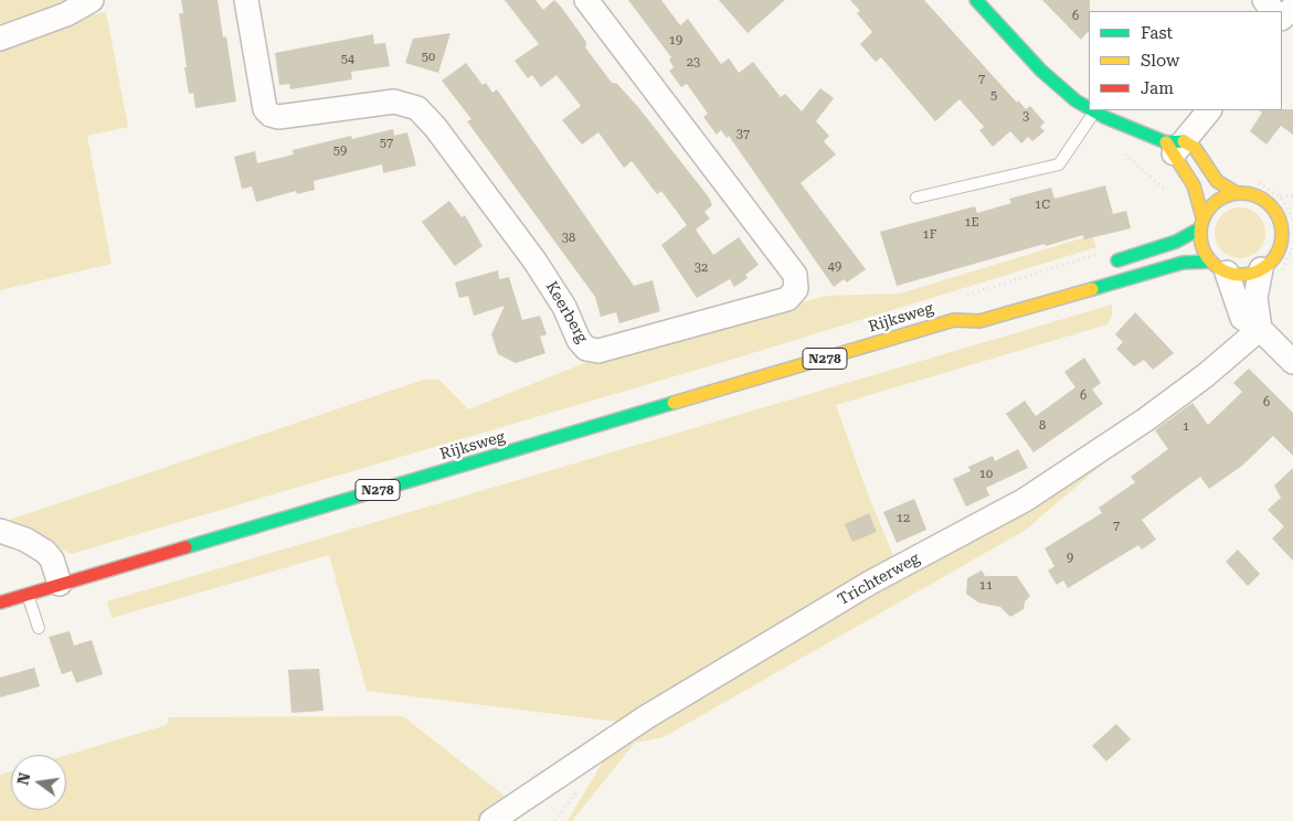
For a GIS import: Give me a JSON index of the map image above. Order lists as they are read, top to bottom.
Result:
{
  "streets": {
    "main road": ["Rijksweg", "N278"],
    "street": ["Keerberg", "Trichterweg"]
  },
  "crossings": [
    ["Rijksweg", "N278"]
  ],
  "house_numbers": [
    "6",
    "19",
    "50",
    "54",
    "23",
    "7",
    "5",
    "3",
    "37",
    "57",
    "59",
    "1C",
    "1E",
    "1F",
    "38",
    "49",
    "32",
    "6",
    "6",
    "8",
    "1",
    "10",
    "12",
    "7",
    "9",
    "11"
  ],
  "legend": ["Fast", "Slow", "Jam"],
  "north": "left"
}
